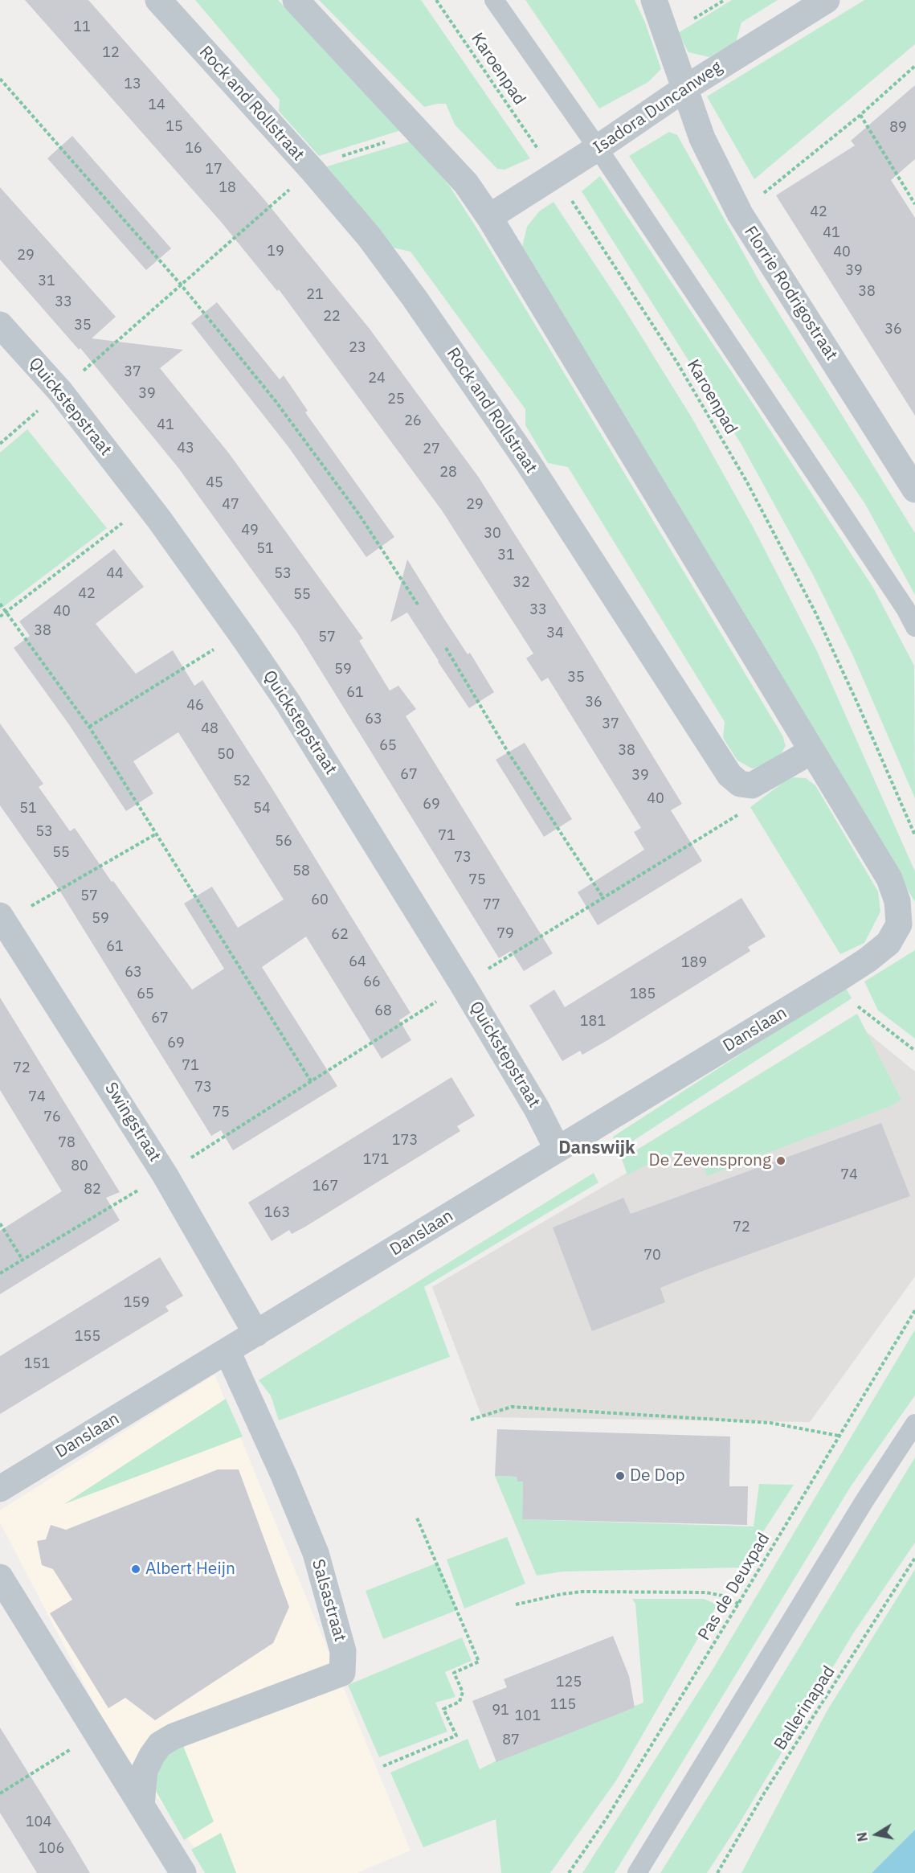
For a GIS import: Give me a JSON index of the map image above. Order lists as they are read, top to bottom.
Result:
{
  "streets": {
    "street": [
      "Rock and Rollstraat",
      "Isadora Duncanweg",
      "Florrie Rodrigostraat",
      "Quickstepstraat",
      "Danslaan",
      "Swingstraat",
      "Salsastraat"
    ],
    "path": ["Karoenpad", "Pas de Deuxpad", "Ballerinapad"]
  },
  "crossings": [
    ["Karoenpad", "Isadora Duncanweg"],
    ["Rock and Rollstraat", "Danslaan"],
    ["Isadora Duncanweg", "Florrie Rodrigostraat"],
    ["Quickstepstraat", "Danslaan"],
    ["Danslaan", "Swingstraat"],
    ["Danslaan", "Salsastraat"]
  ],
  "districts": ["Danswijk"],
  "places": ["De Zevensprong", "De Dop", "Albert Heijn"],
  "house_numbers": [
    "11",
    "12",
    "13",
    "14",
    "15",
    "89",
    "16",
    "17",
    "18",
    "42",
    "41",
    "19",
    "40",
    "29",
    "39",
    "31",
    "38",
    "21",
    "33",
    "22",
    "35",
    "36",
    "23",
    "37",
    "24",
    "39",
    "25",
    "26",
    "41",
    "43",
    "27",
    "28",
    "45",
    "47",
    "29",
    "49",
    "30",
    "51",
    "31",
    "44",
    "53",
    "32",
    "42",
    "55",
    "33",
    "40",
    "38",
    "34",
    "57",
    "59",
    "35",
    "61",
    "36",
    "46",
    "63",
    "37",
    "48",
    "65",
    "38",
    "50",
    "67",
    "39",
    "52",
    "40",
    "69",
    "51",
    "54",
    "53",
    "71",
    "56",
    "55",
    "73",
    "58",
    "75",
    "57",
    "60",
    "77",
    "59",
    "79",
    "62",
    "61",
    "64",
    "189",
    "63",
    "66",
    "65",
    "185",
    "68",
    "67",
    "181",
    "69",
    "71",
    "72",
    "73",
    "74",
    "75",
    "76",
    "173",
    "78",
    "171",
    "80",
    "74",
    "167",
    "82",
    "163",
    "72",
    "70",
    "159",
    "155",
    "151",
    "125",
    "115",
    "91",
    "101",
    "87",
    "104",
    "106"
  ],
  "north": "left"
}
